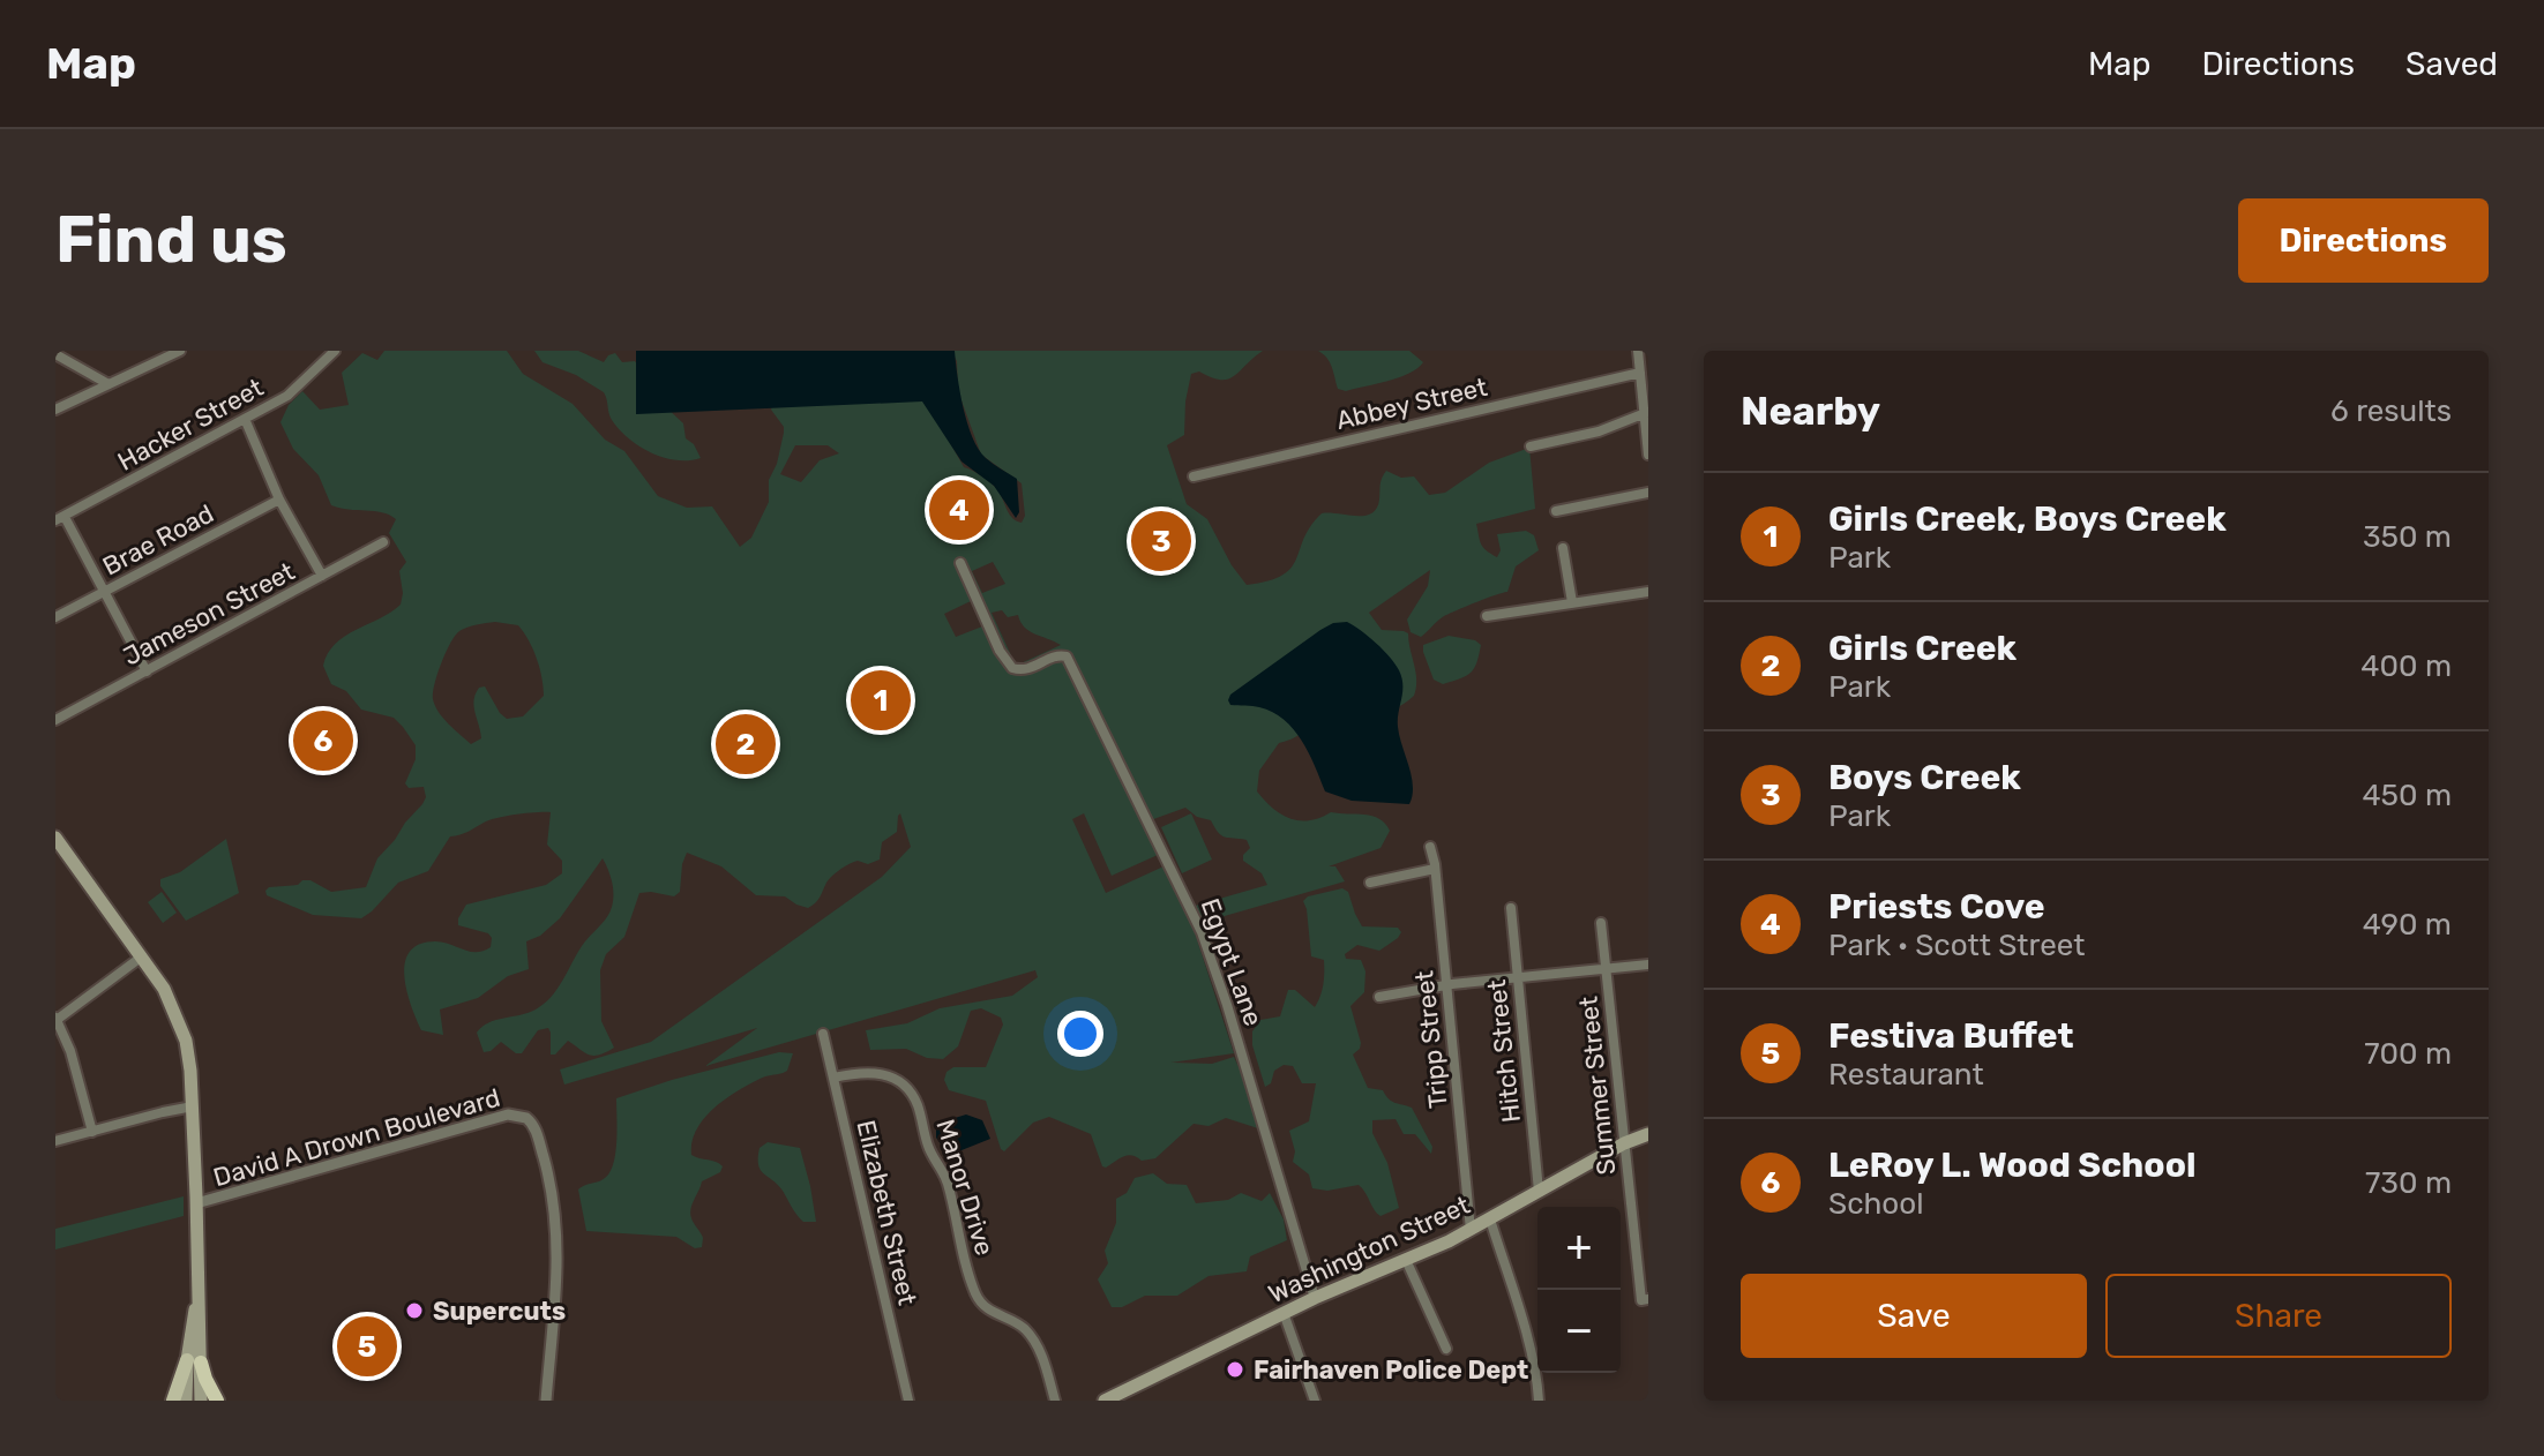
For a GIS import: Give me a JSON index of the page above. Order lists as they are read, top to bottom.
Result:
{
  "streets": {
    "main road": ["Washington Street"],
    "street": [
      "Abbey Street",
      "Hacker Street",
      "Brae Road",
      "Jameson Street",
      "Egypt Lane",
      "Tripp Street",
      "Hitch Street",
      "Summer Street",
      "David A Drown Boulevard",
      "Manor Drive",
      "Elizabeth Street"
    ]
  },
  "crossings": [
    ["Egypt Lane", "Washington Street"],
    ["Tripp Street", "Washington Street"],
    ["Hitch Street", "Washington Street"],
    ["Summer Street", "Washington Street"],
    ["Manor Drive", "Elizabeth Street"]
  ],
  "places": ["Supercuts", "Fairhaven Police Dept"],
  "page": {
    "header": "Map",
    "nav": ["Map", "Directions", "Saved"],
    "buttons": [
      "Directions",
      ["Save", "Share"]
    ],
    "title": "Find us",
    "heading": ["Nearby", "6 results"],
    "list": [
      {
        "mark": "1",
        "name": "Girls Creek, Boys Creek",
        "note": "Park",
        "value": "350 m"
      },
      {
        "mark": "2",
        "name": "Girls Creek",
        "note": "Park",
        "value": "400 m"
      },
      {
        "mark": "3",
        "name": "Boys Creek",
        "note": "Park",
        "value": "450 m"
      },
      {
        "mark": "4",
        "name": "Priests Cove",
        "note": "Park · Scott Street",
        "value": "490 m"
      },
      {
        "mark": "5",
        "name": "Festiva Buffet",
        "note": "Restaurant",
        "value": "700 m"
      },
      {
        "mark": "6",
        "name": "LeRoy L. Wood School",
        "note": "School",
        "value": "730 m"
      }
    ],
    "pins": [
      "4",
      "3",
      "1",
      "6",
      "2",
      "5"
    ],
    "map_buttons": ["+", "−"]
  }
}
